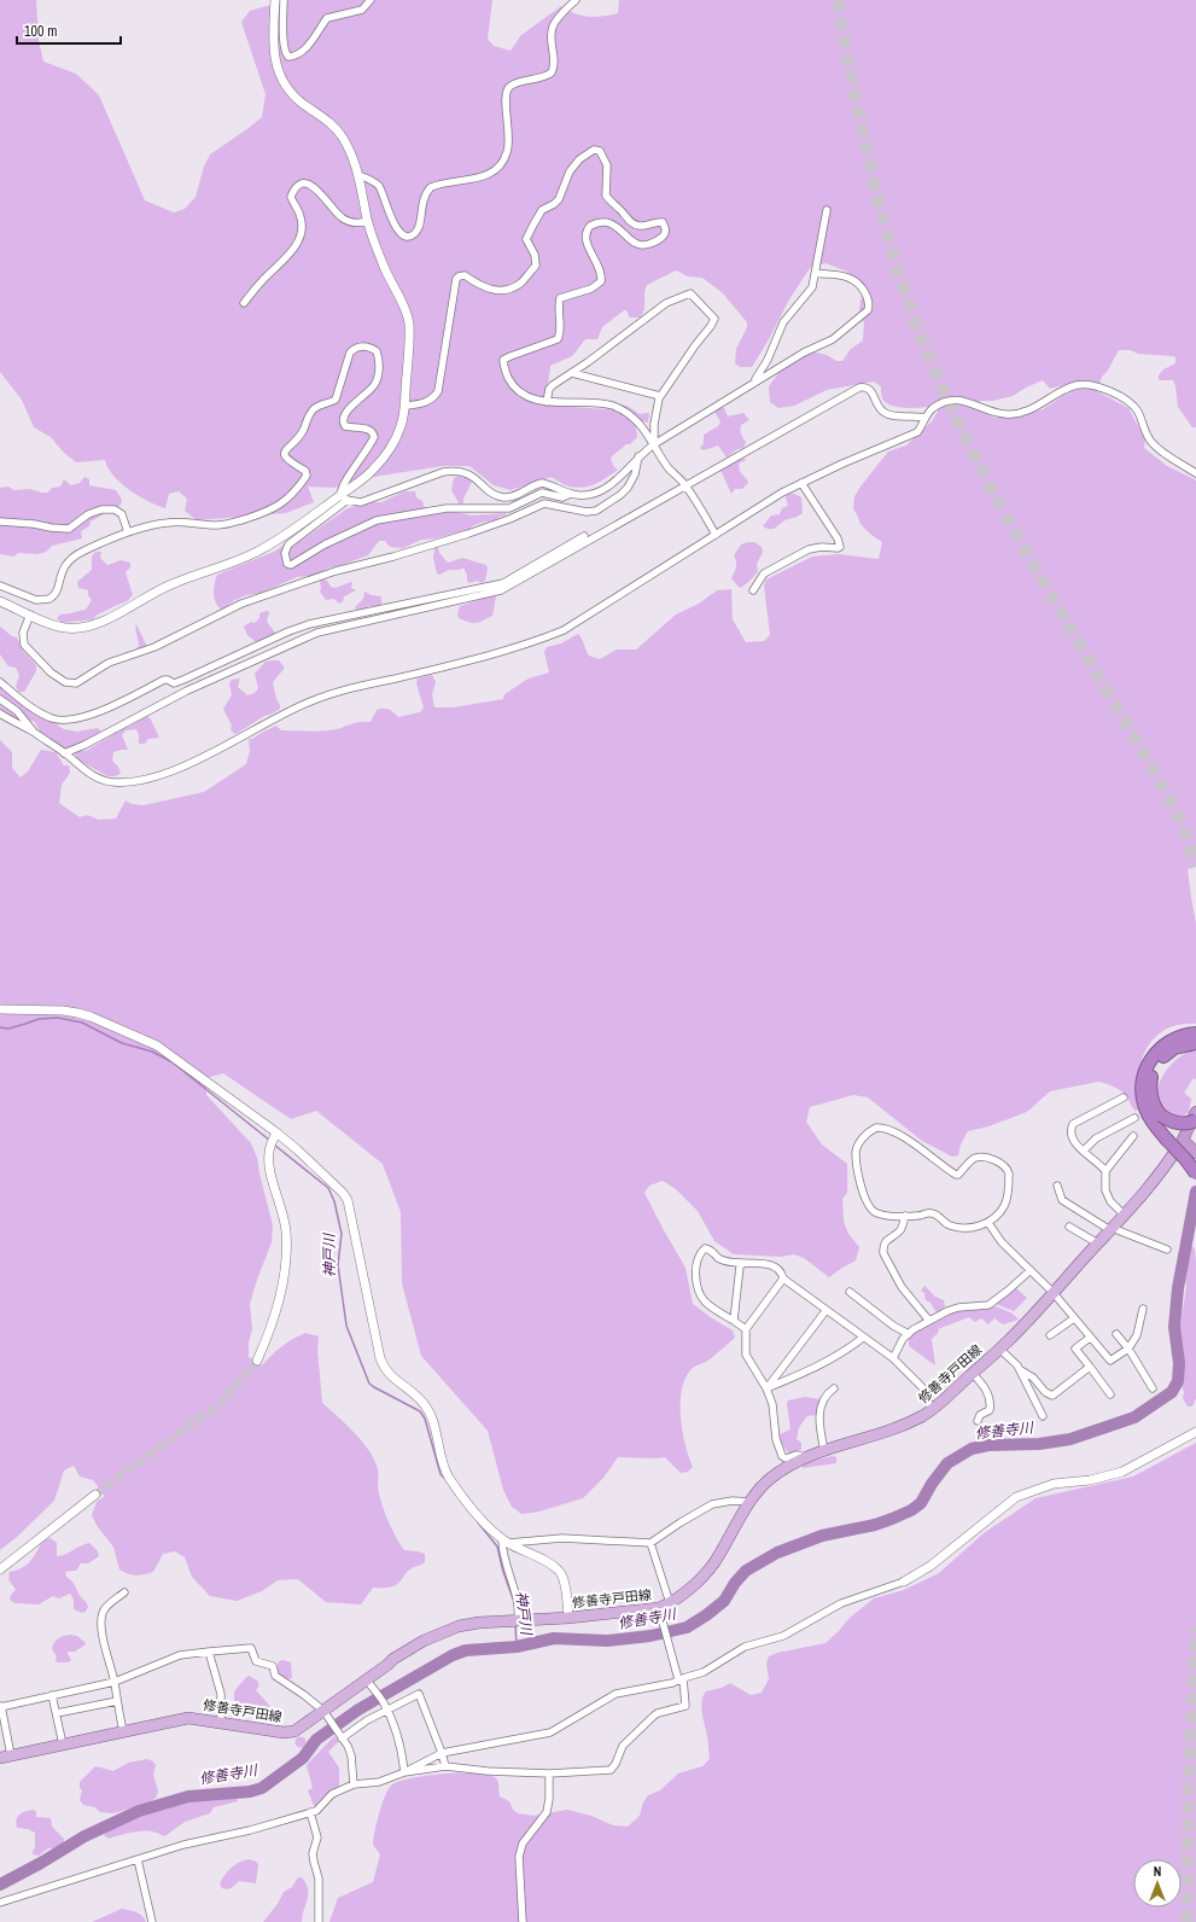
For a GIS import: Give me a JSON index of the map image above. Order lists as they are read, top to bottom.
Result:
{
  "streets": {
    "main road": ["修善寺戸田線"]
  },
  "water": ["神戸川", "修善寺川"],
  "scale_bar": "100 m",
  "north": "top"
}
